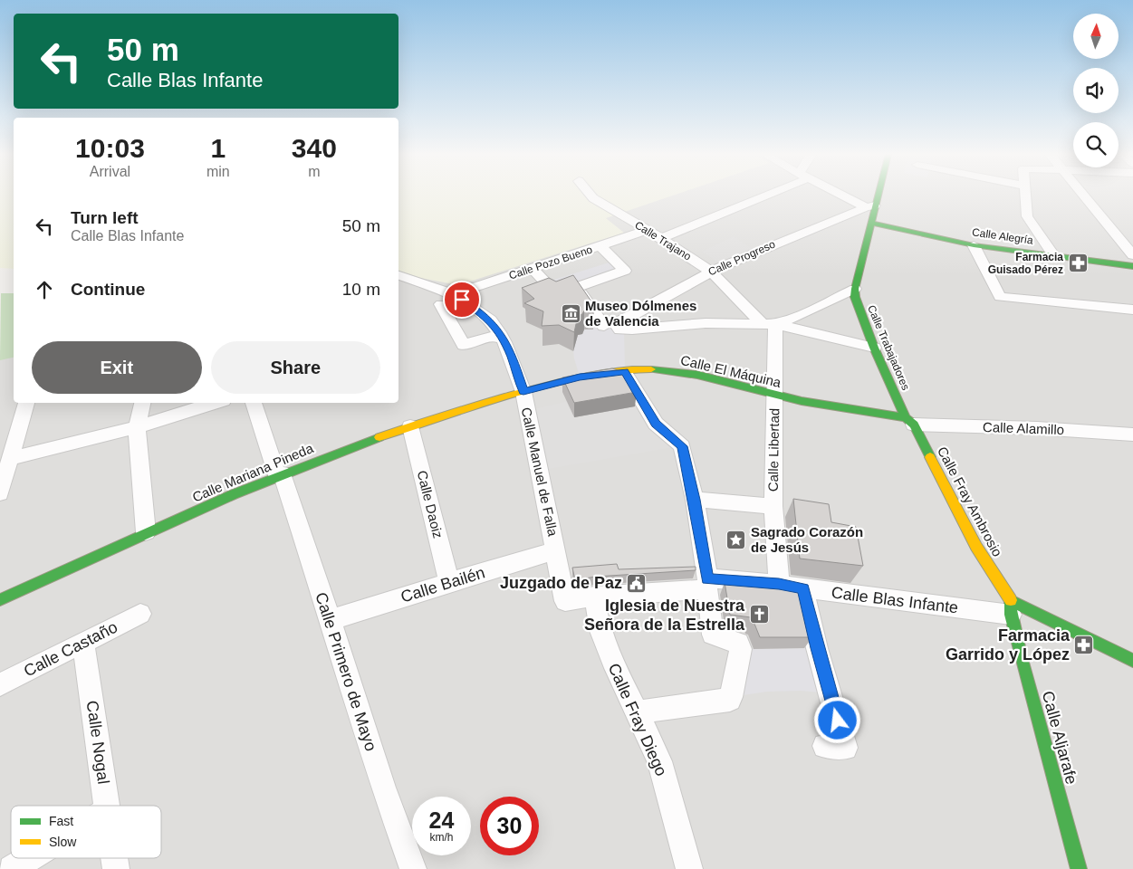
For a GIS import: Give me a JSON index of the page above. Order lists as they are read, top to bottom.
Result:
{
  "streets": {
    "street": [
      "Calle Alegría",
      "Calle Trajano",
      "Calle Progreso",
      "Calle Pozo Bueno",
      "Calle Trabajadores",
      "Calle El Máquina",
      "Calle Alamillo",
      "Calle Libertad",
      "Calle Manuel de Falla",
      "Calle Mariana Pineda",
      "Calle Fray Ambrosio",
      "Calle Daoiz",
      "Calle Bailén",
      "Calle Blas Infante",
      "Calle Castaño",
      "Calle Primero de Mayo",
      "Calle Fray Diego",
      "Calle Aljarafe",
      "Calle Nogal"
    ]
  },
  "crossings": [
    ["Calle Alegría", "Calle Trabajadores"],
    ["Calle Trajano", "Calle Progreso"],
    ["Calle Trajano", "Calle Pozo Bueno"],
    ["Calle Trajano", "Calle Libertad"],
    ["Calle Progreso", "Calle Trabajadores"],
    ["Calle Pozo Bueno", "Calle Manuel de Falla"],
    ["Calle Trabajadores", "Calle El Máquina"],
    ["Calle Trabajadores", "Calle Alamillo"],
    ["Calle Trabajadores", "Calle Fray Ambrosio"],
    ["Calle El Máquina", "Calle Alamillo"],
    ["Calle El Máquina", "Calle Libertad"],
    ["Calle El Máquina", "Calle Manuel de Falla"],
    ["Calle El Máquina", "Calle Mariana Pineda"],
    ["Calle El Máquina", "Calle Fray Ambrosio"],
    ["Calle Alamillo", "Calle Fray Ambrosio"],
    ["Calle Manuel de Falla", "Calle Mariana Pineda"],
    ["Calle Manuel de Falla", "Calle Bailén"],
    ["Calle Mariana Pineda", "Calle Daoiz"],
    ["Calle Mariana Pineda", "Calle Primero de Mayo"],
    ["Calle Fray Ambrosio", "Calle Blas Infante"],
    ["Calle Fray Ambrosio", "Calle Aljarafe"],
    ["Calle Daoiz", "Calle Bailén"],
    ["Calle Bailén", "Calle Primero de Mayo"],
    ["Calle Blas Infante", "Calle Aljarafe"],
    ["Calle Castaño", "Calle Nogal"]
  ],
  "places": {
    "pharmacy": ["Farmacia Guisado Pérez", "Farmacia Garrido y López"],
    "museum": ["Museo Dólmenes de Valencia"],
    "place": ["Sagrado Corazón de Jesús"],
    "public building": ["Juzgado de Paz"],
    "church": ["Iglesia de Nuestra Señora de la Estrella"]
  },
  "legend": ["Fast", "Slow"],
  "north": "top",
  "page": {
    "turn": ["50 m", "Calle Blas Infante"],
    "eta": [
      "10:03",
      "Arrival",
      "1",
      "min",
      "340",
      "m"
    ],
    "list": [
      {
        "name": "Turn left",
        "note": "Calle Blas Infante",
        "value": "50 m"
      },
      {
        "name": "Continue",
        "value": "10 m"
      }
    ],
    "buttons": ["Exit", "Share"],
    "speed": "24 km/h",
    "limit": "30"
  }
}
